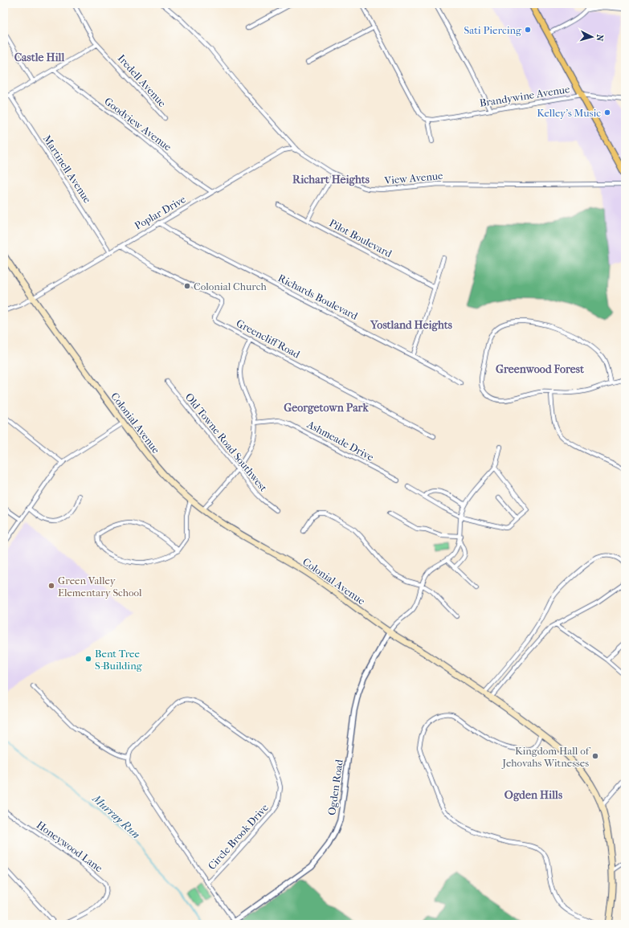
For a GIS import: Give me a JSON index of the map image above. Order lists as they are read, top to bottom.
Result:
{
  "streets": {
    "main road": ["Colonial Avenue"],
    "street": [
      "Iredell Avenue",
      "Brandywine Avenue",
      "Goodview Avenue",
      "Martinell Avenue",
      "View Avenue",
      "Poplar Drive",
      "Pilot Boulevard",
      "Richards Boulevard",
      "Greencliff Road",
      "Ashmeade Drive",
      "Old Towne Road Southwest",
      "Ogden Road",
      "Circle Brook Drive",
      "Honeywood Lane"
    ]
  },
  "crossings": [
    ["Goodview Avenue", "Poplar Drive"],
    ["Martinell Avenue", "Poplar Drive"],
    ["View Avenue", "Poplar Drive"],
    ["Poplar Drive", "Richards Boulevard"],
    ["Poplar Drive", "Greencliff Road"],
    ["Poplar Drive", "Colonial Avenue"],
    ["Colonial Avenue", "Ogden Road"],
    ["Ogden Road", "Circle Brook Drive"]
  ],
  "districts": [
    "Castle Hill",
    "Richart Heights",
    "Yostland Heights",
    "Greenwood Forest",
    "Georgetown Park",
    "Ogden Hills"
  ],
  "water": ["Murray Run"],
  "places": [
    "Sati Piercing",
    "Kelley's Music",
    "Colonial Church",
    "Green Valley Elementary School",
    "Bent Tree S-Building",
    "Kingdom Hall of Jehovahs Witnesses"
  ],
  "north": "right"
}
